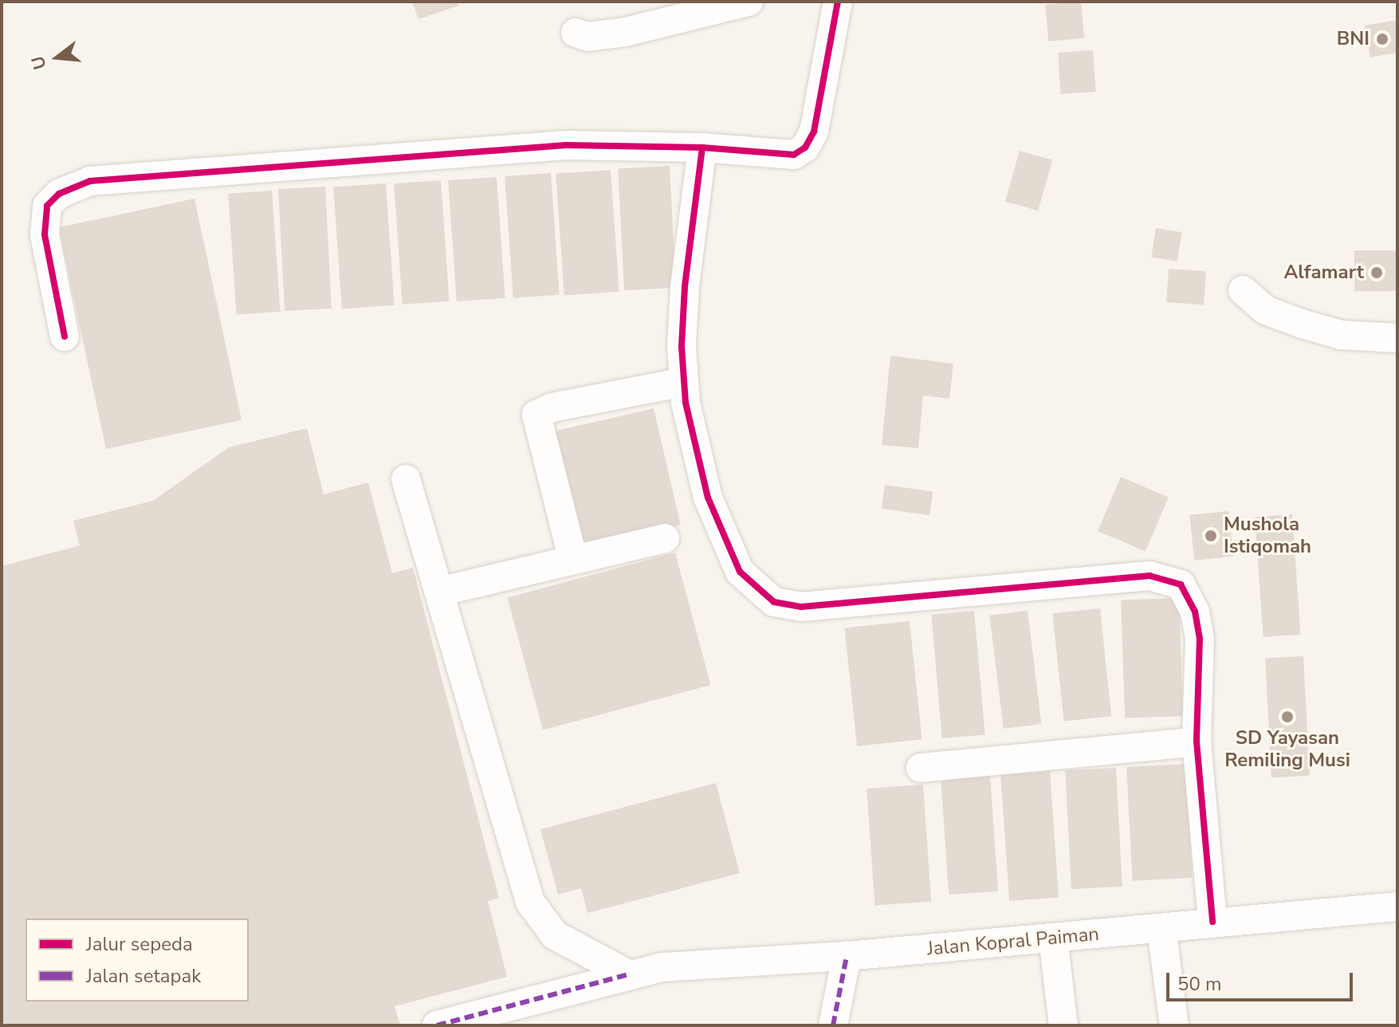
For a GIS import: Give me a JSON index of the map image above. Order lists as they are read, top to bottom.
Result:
{
  "streets": {
    "street": ["Jalan Kopral Paiman"]
  },
  "places": [
    "BNI",
    "Alfamart",
    "Mushola Istiqomah",
    "SD Yayasan Remiling Musi"
  ],
  "legend": ["Jalur sepeda", "Jalan setapak"],
  "scale_bar": "50 m",
  "north": "left"
}
